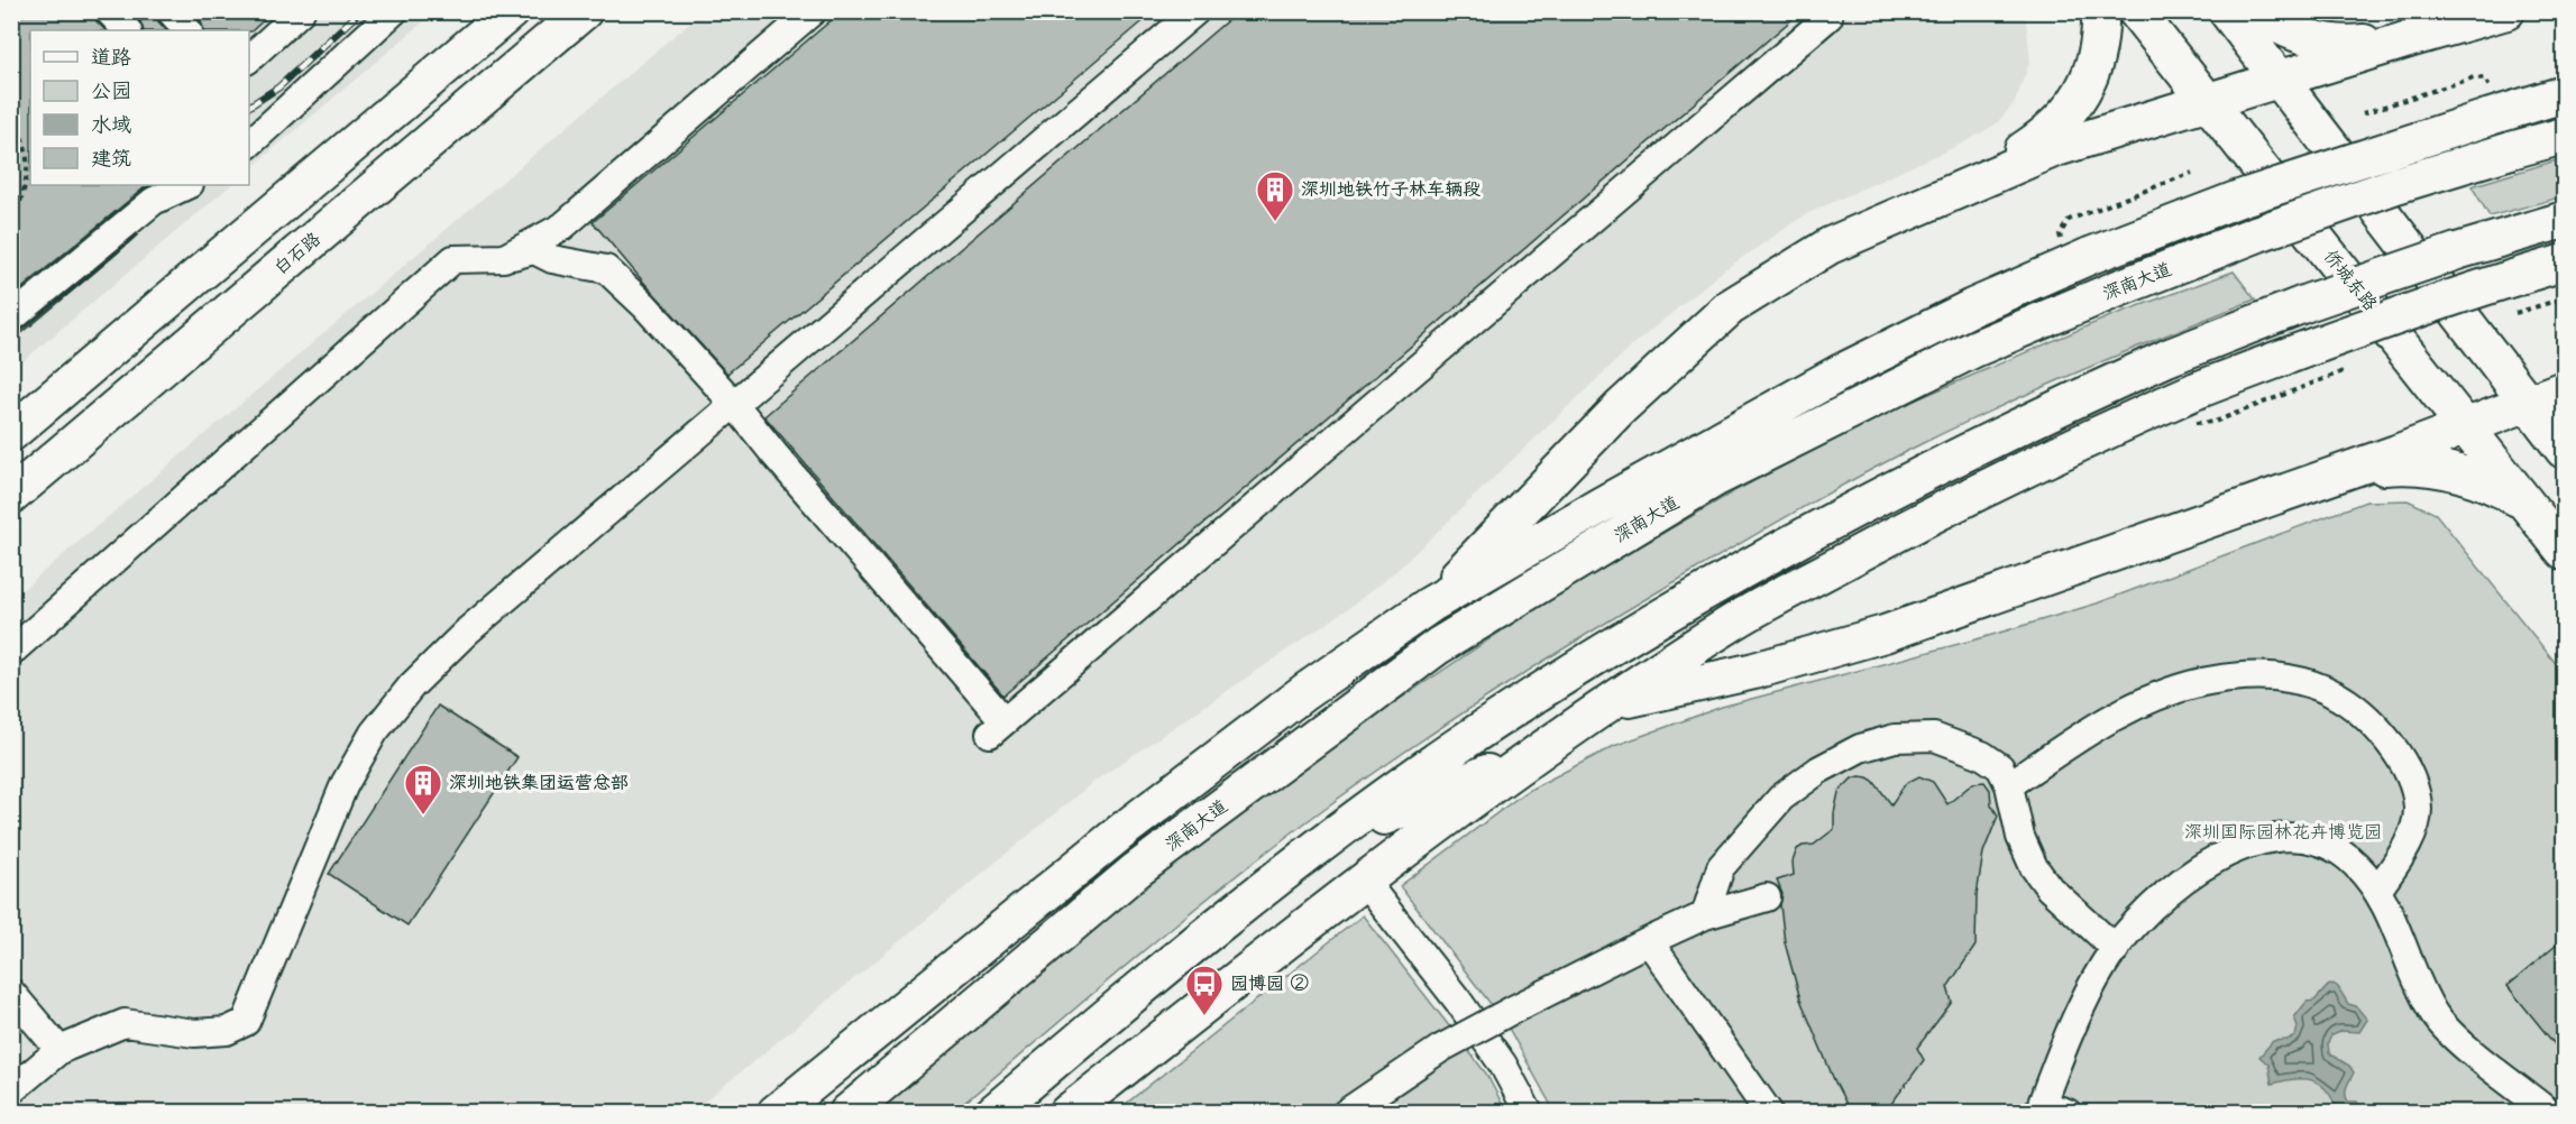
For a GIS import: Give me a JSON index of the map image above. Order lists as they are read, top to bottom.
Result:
{
  "streets": {
    "main road": ["白石路", "侨城东路", "深南大道"]
  },
  "parks": ["深圳国际园林花卉博览园"],
  "places": {
    "building": ["深圳地铁竹子林车辆段", "深圳地铁集团运营总部"],
    "bus stop": ["园博园 ②"]
  },
  "legend": [
    "道路",
    "公园",
    "水域",
    "建筑"
  ]
}
